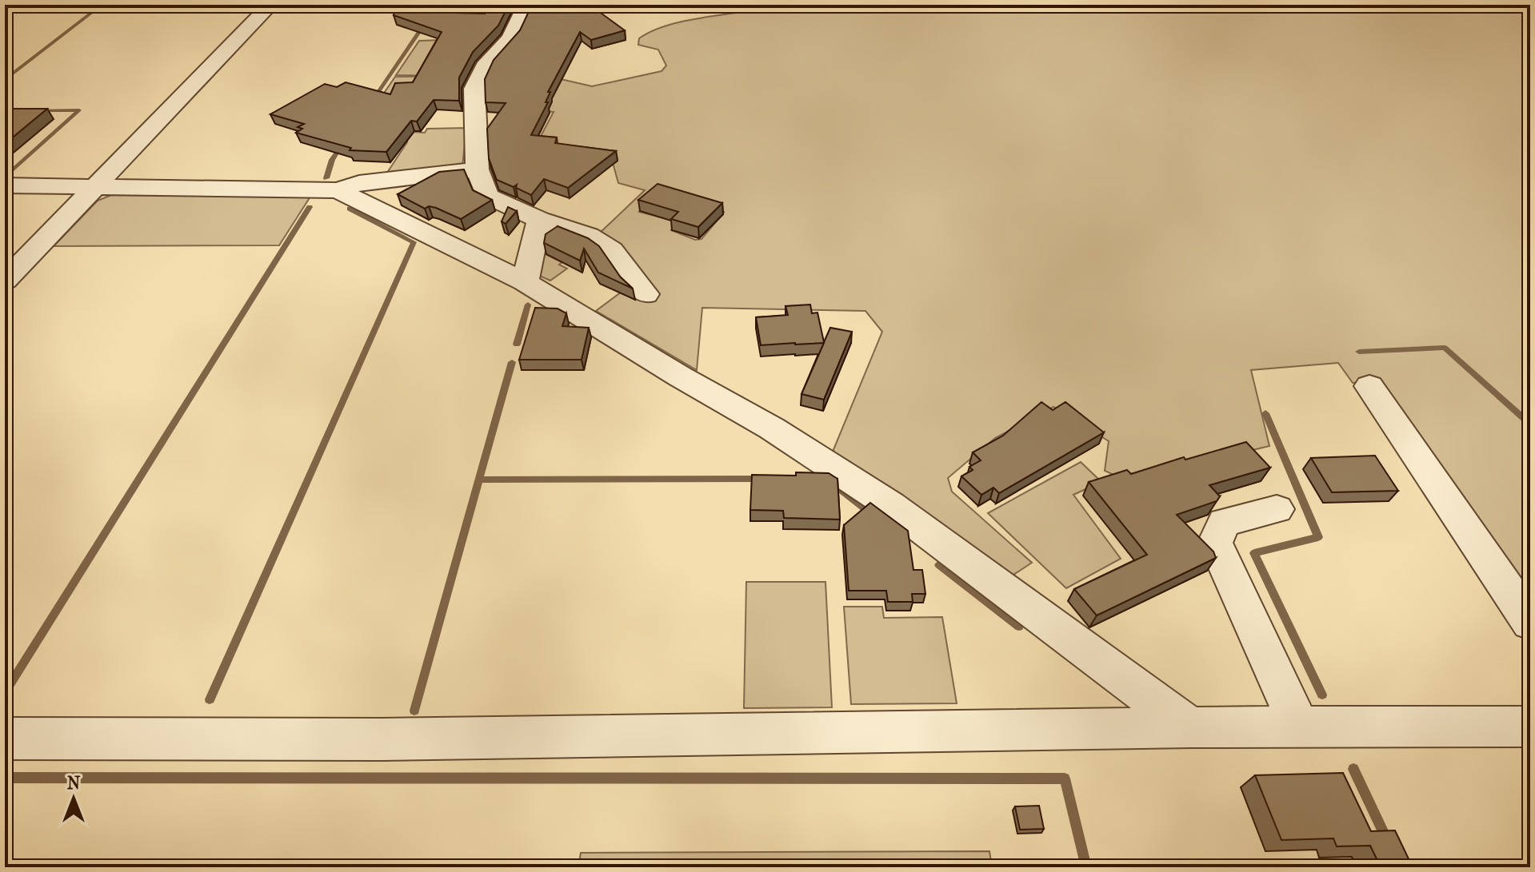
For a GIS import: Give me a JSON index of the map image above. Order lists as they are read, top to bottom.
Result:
{
  "north": "top"
}
